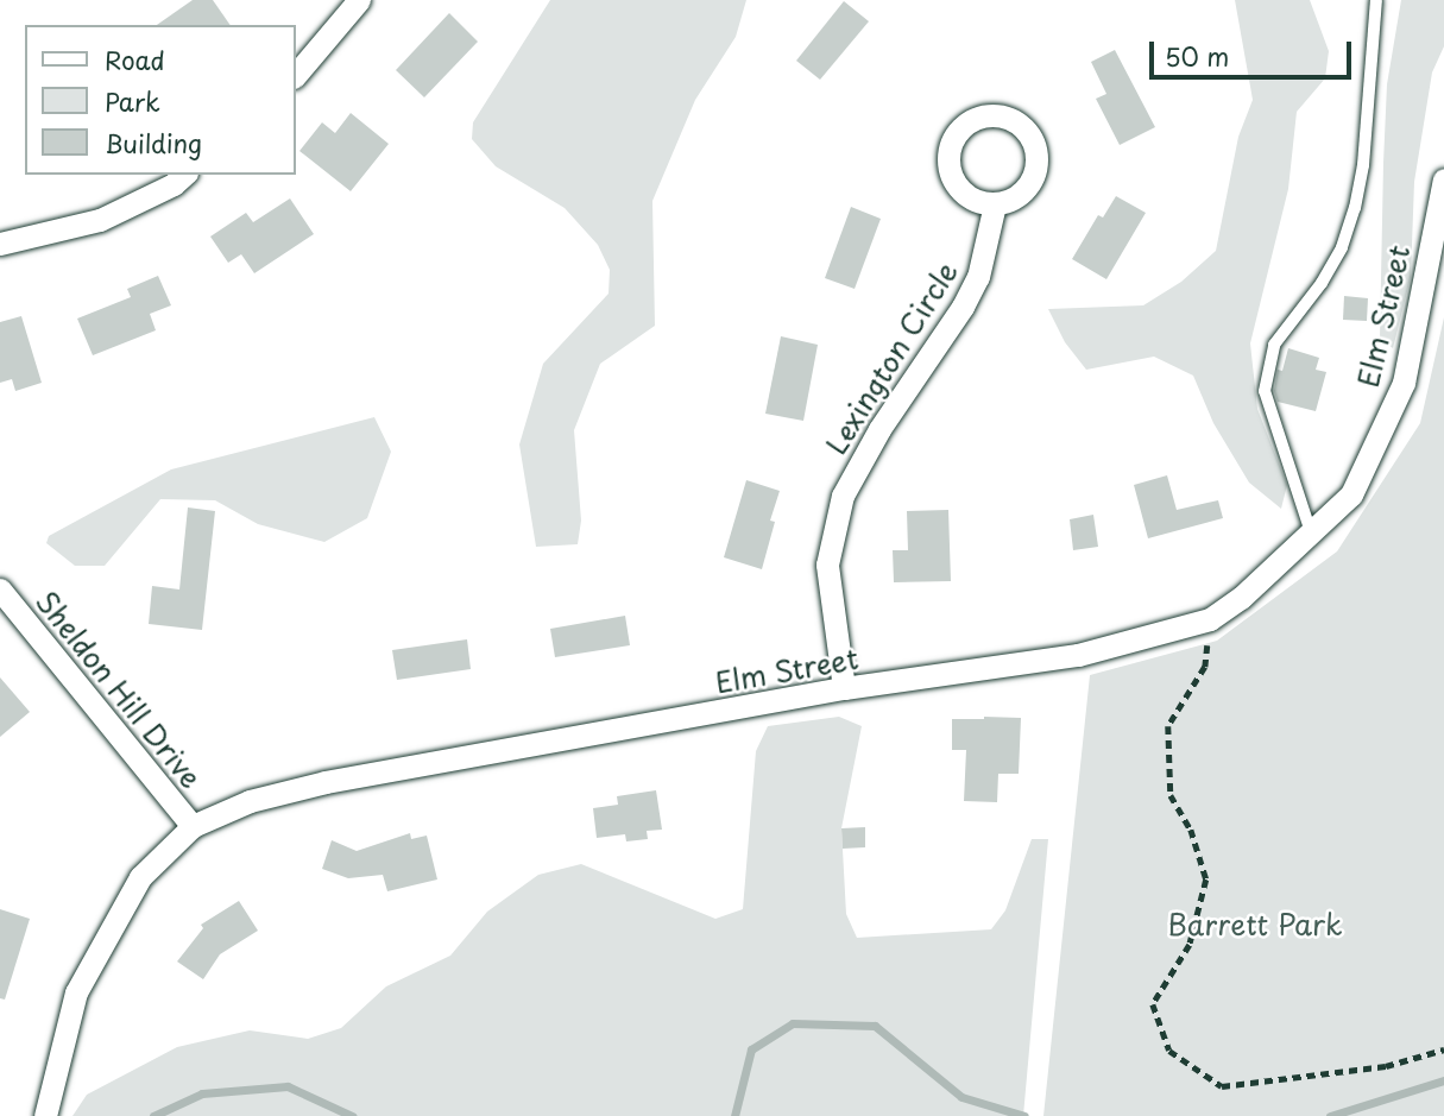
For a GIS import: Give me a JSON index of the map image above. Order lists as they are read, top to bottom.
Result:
{
  "streets": {
    "street": ["Elm Street", "Lexington Circle", "Sheldon Hill Drive"]
  },
  "crossings": [
    ["Elm Street", "Lexington Circle"],
    ["Elm Street", "Sheldon Hill Drive"]
  ],
  "parks": ["Barrett Park"],
  "legend": ["Road", "Park", "Building"],
  "scale_bar": "50 m"
}
